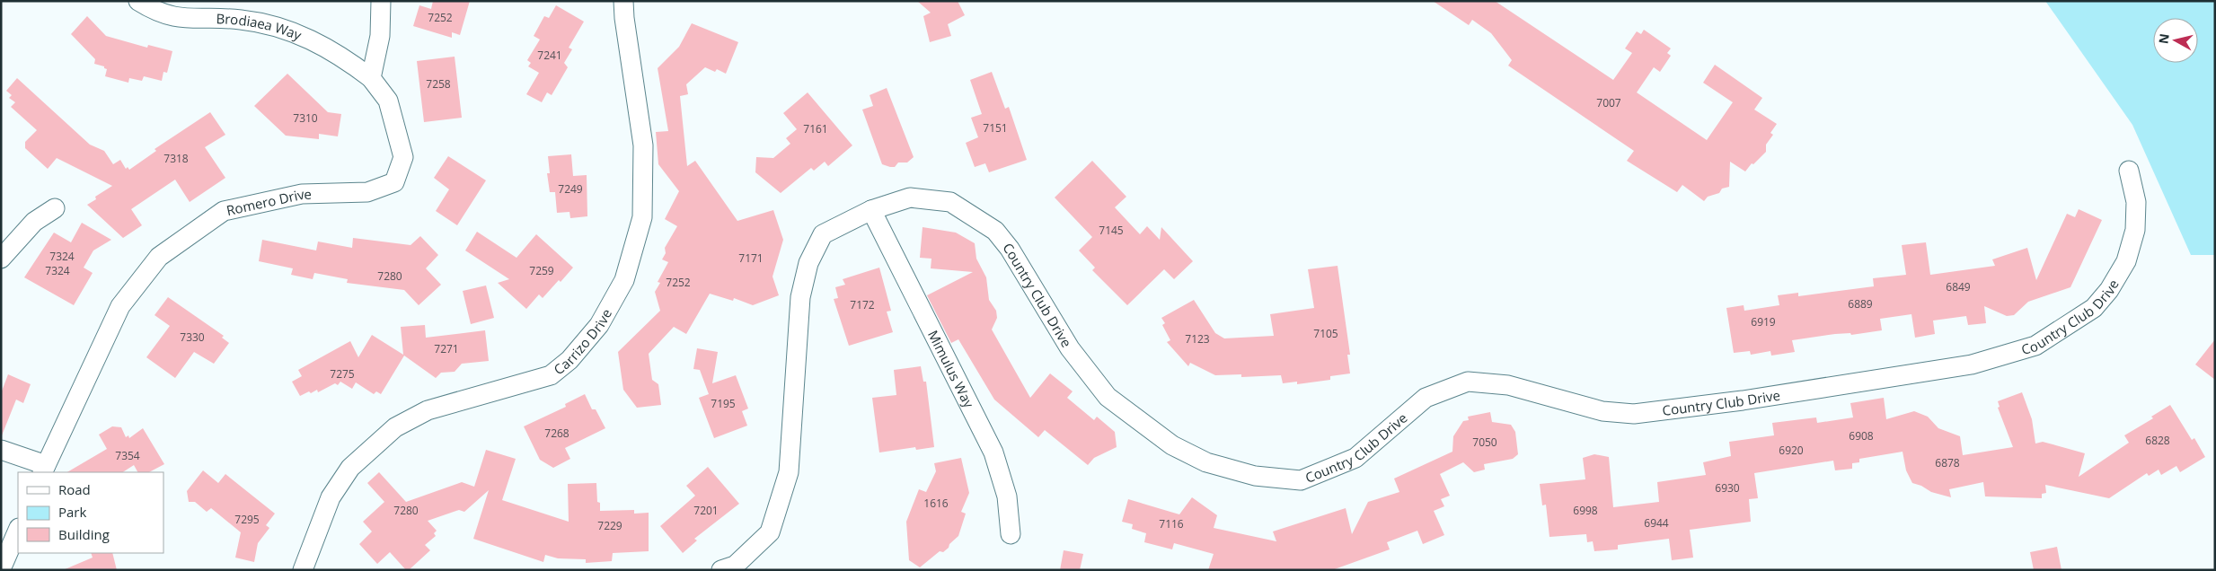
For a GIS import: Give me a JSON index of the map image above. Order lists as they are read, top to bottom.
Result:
{
  "streets": {
    "street": [
      "Brodiaea Way",
      "Romero Drive",
      "Country Club Drive",
      "Carrizo Drive",
      "Mimulus Way"
    ]
  },
  "crossings": [
    ["Brodiaea Way", "Romero Drive"],
    ["Country Club Drive", "Mimulus Way"]
  ],
  "house_numbers": [
    "7252",
    "7241",
    "7258",
    "7007",
    "7310",
    "7151",
    "7161",
    "7318",
    "7249",
    "7145",
    "7324",
    "7171",
    "7324",
    "7259",
    "7280",
    "7252",
    "6849",
    "6889",
    "7172",
    "6919",
    "7105",
    "7330",
    "7123",
    "7271",
    "7275",
    "7195",
    "7268",
    "6908",
    "6828",
    "7050",
    "6920",
    "7354",
    "6878",
    "6930",
    "1616",
    "7280",
    "7201",
    "6998",
    "7295",
    "6944",
    "7116",
    "7229"
  ],
  "legend": ["Road", "Park", "Building"],
  "north": "left"
}
